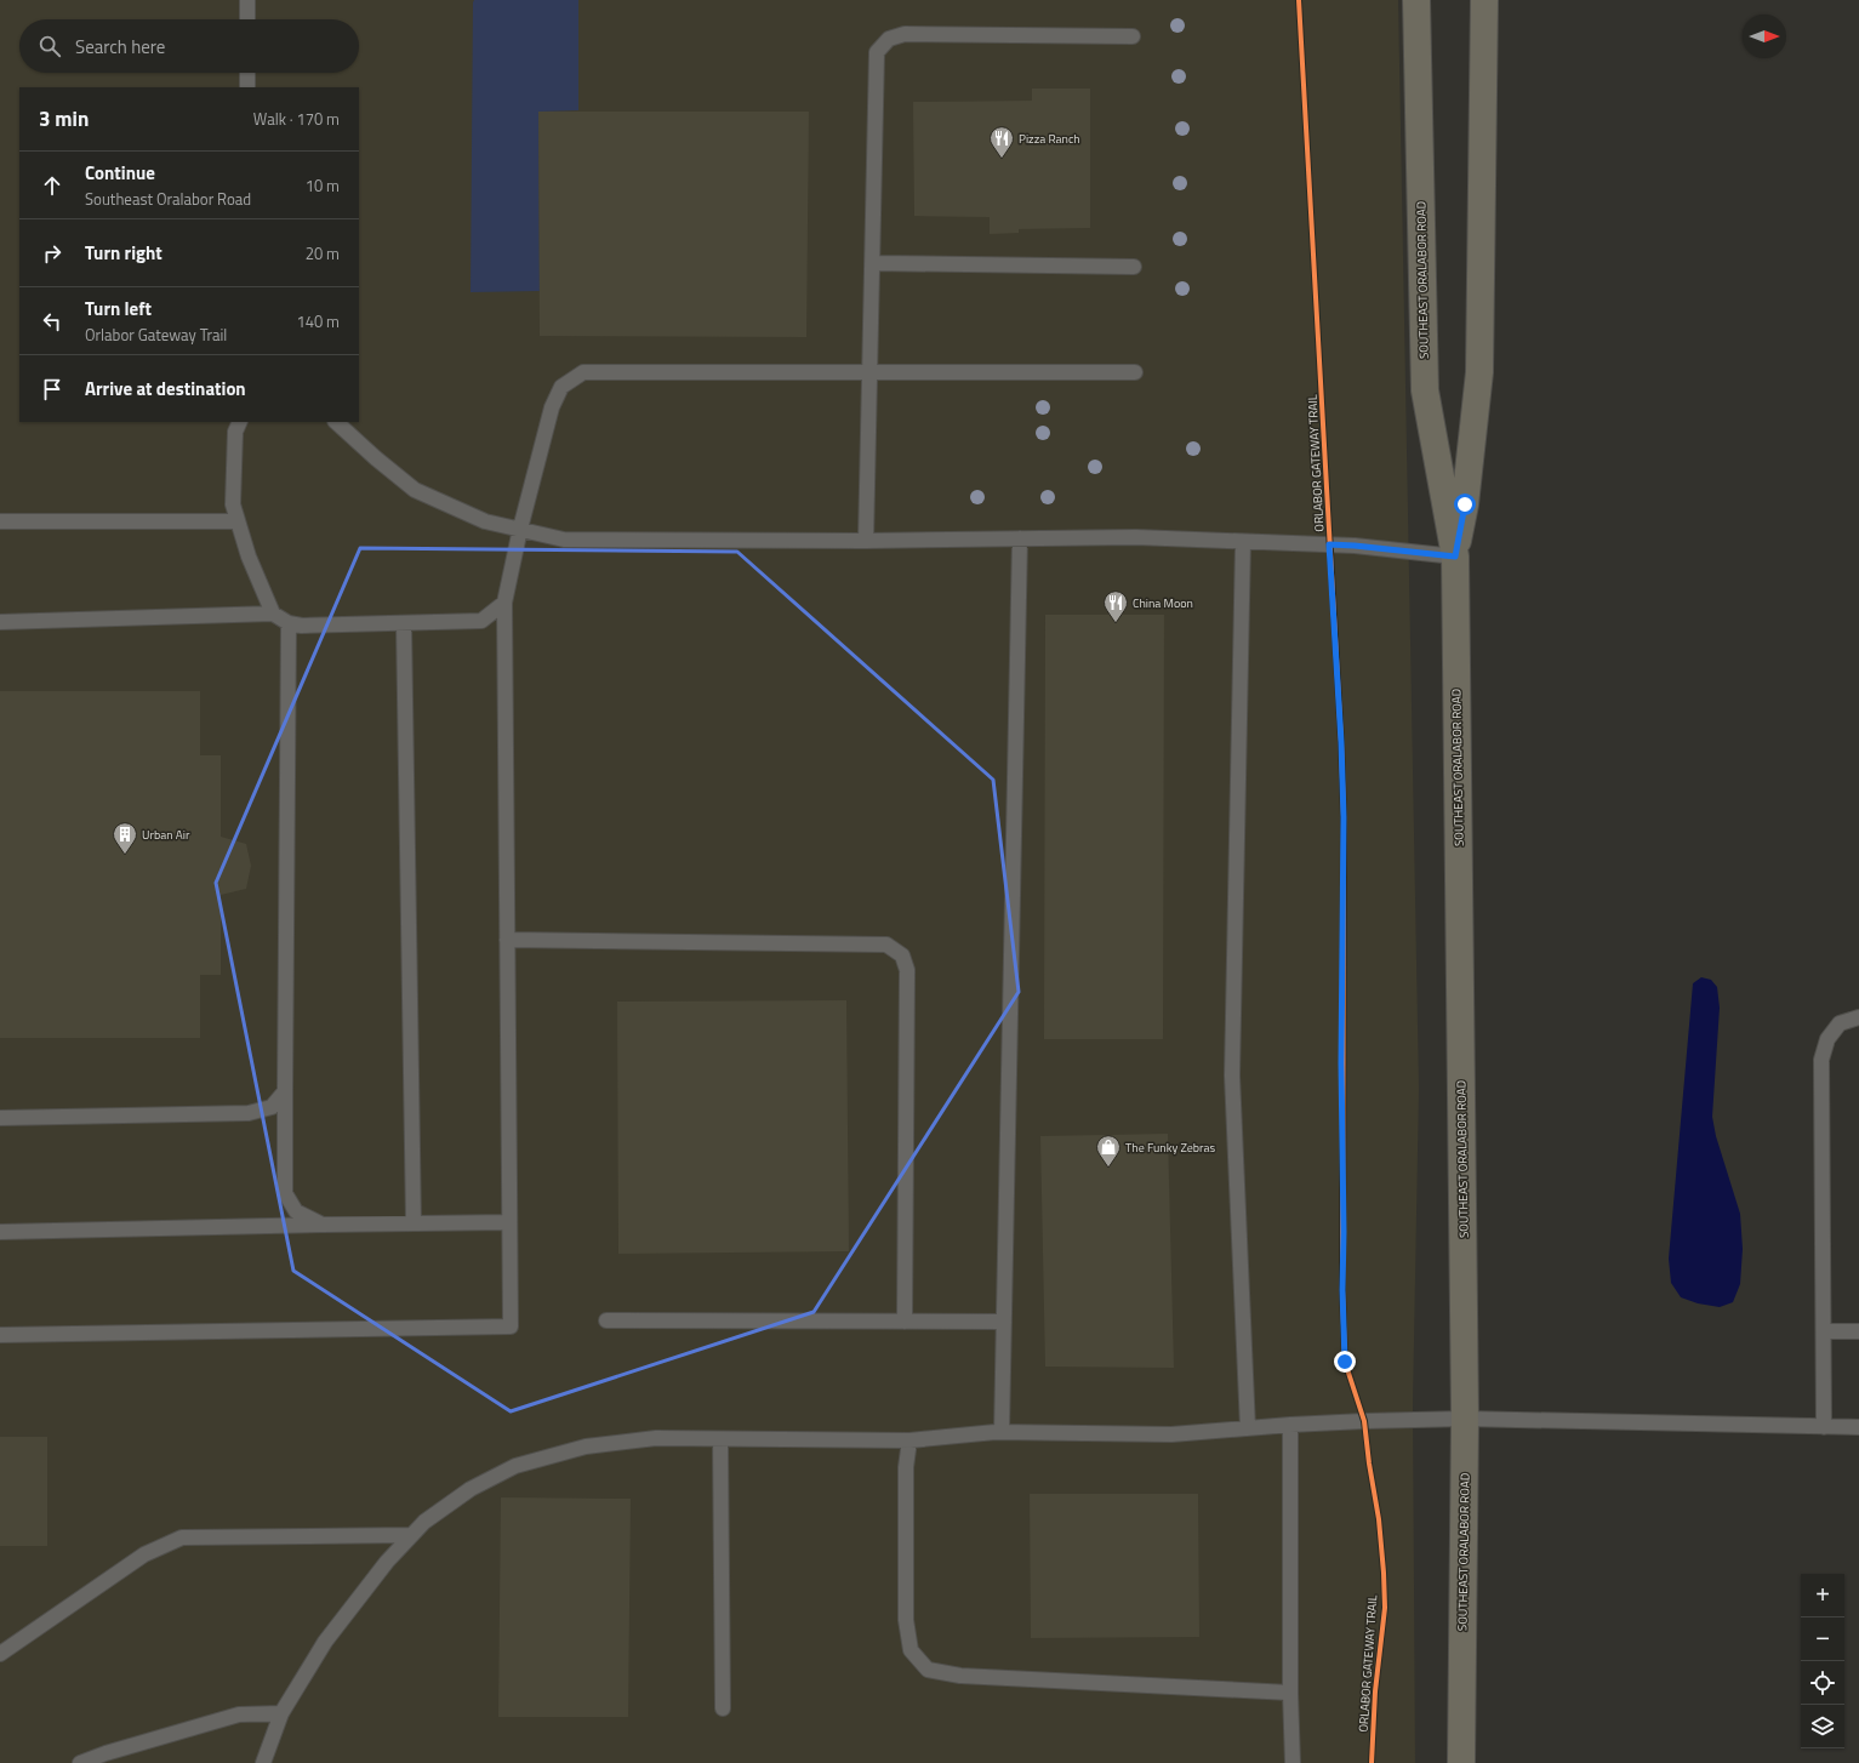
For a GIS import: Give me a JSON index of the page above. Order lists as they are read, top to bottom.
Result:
{
  "streets": {
    "main road": ["SOUTHEAST ORALABOR ROAD"],
    "cycle path": ["ORLABOR GATEWAY TRAIL"]
  },
  "places": {
    "restaurant": ["Pizza Ranch", "China Moon"],
    "building": ["Urban Air"],
    "shop": ["The Funky Zebras"]
  },
  "north": "right",
  "page": {
    "search": "Search here",
    "heading": ["3 min", "Walk · 170 m"],
    "list": [
      ["Continue", "Southeast Oralabor Road", "10 m"],
      ["Turn right", "20 m"],
      ["Turn left", "Orlabor Gateway Trail", "140 m"],
      "Arrive at destination"
    ],
    "map_buttons": ["+", "−"]
  }
}
